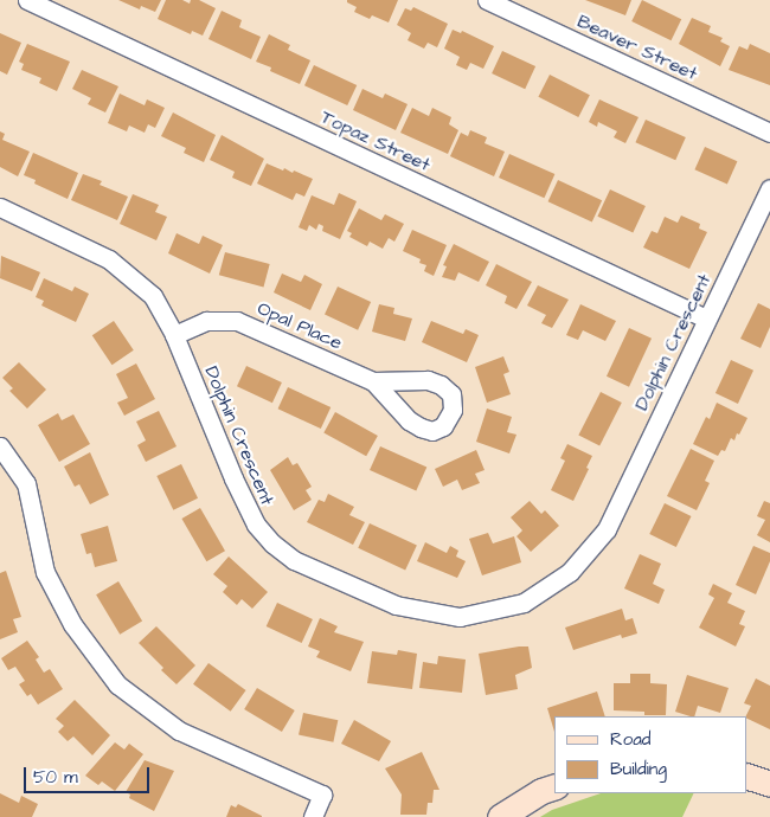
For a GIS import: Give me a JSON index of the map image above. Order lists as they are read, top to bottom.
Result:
{
  "streets": {
    "street": [
      "Beaver Street",
      "Topaz Street",
      "Opal Place",
      "Dolphin Crescent"
    ]
  },
  "crossings": [
    ["Topaz Street", "Dolphin Crescent"],
    ["Opal Place", "Dolphin Crescent"]
  ],
  "legend": ["Road", "Building"],
  "scale_bar": "50 m"
}
